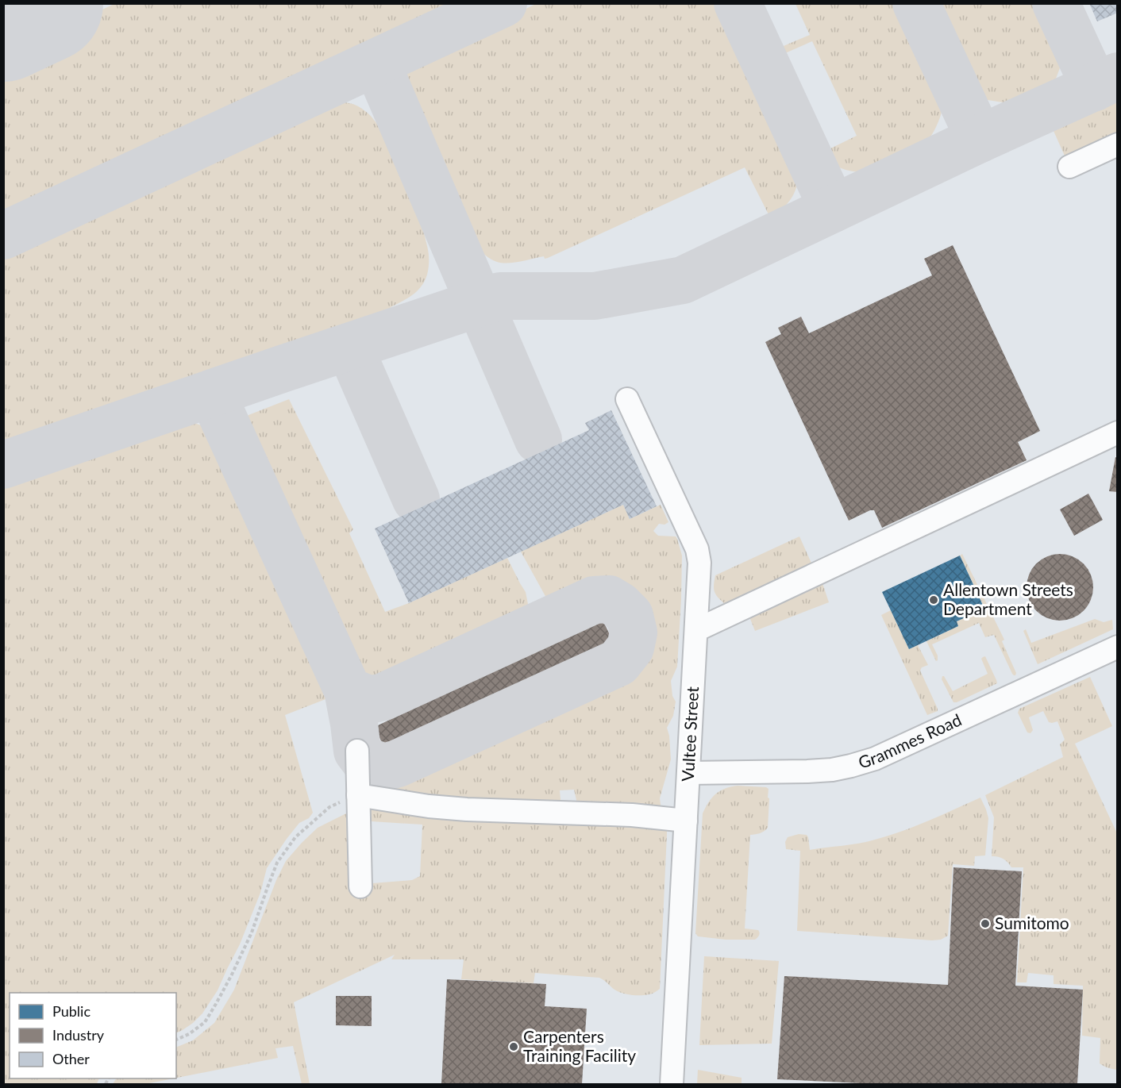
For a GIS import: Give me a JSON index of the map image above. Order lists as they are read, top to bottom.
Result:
{
  "streets": {
    "street": ["Vultee Street", "Grammes Road"]
  },
  "crossings": [
    ["Vultee Street", "Grammes Road"]
  ],
  "places": ["Allentown Streets Department", "Sumitomo", "Carpenters Training Facility"],
  "legend": ["Public", "Industry", "Other"]
}
